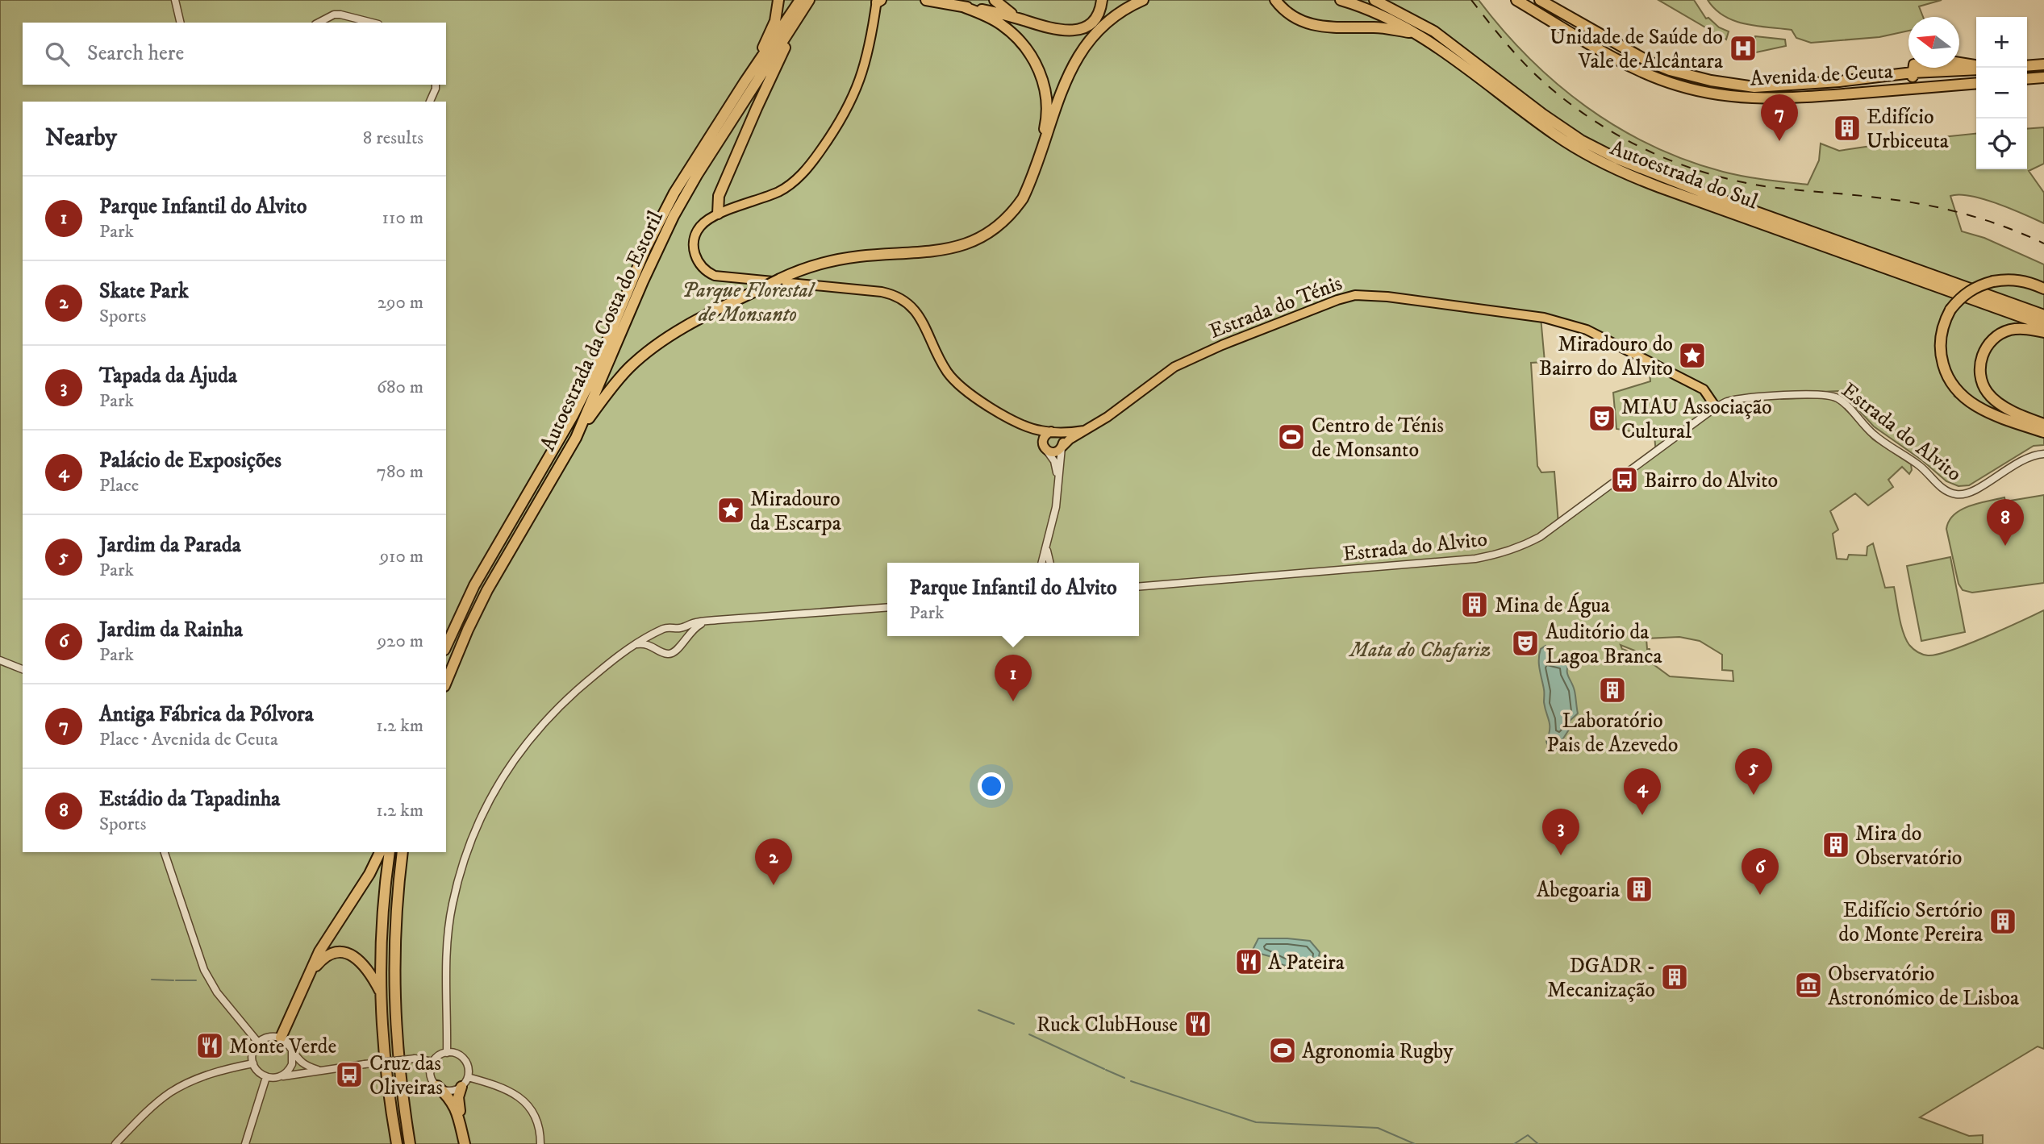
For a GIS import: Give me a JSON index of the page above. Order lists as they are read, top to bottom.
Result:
{
  "streets": {
    "highway": ["Avenida de Ceuta", "Autoestrada do Sul", "Autoestrada da Costa do Estoril"],
    "main road": ["Estrada do Ténis"],
    "street": ["Estrada do Alvito"]
  },
  "crossings": [
    ["Estrada do Ténis", "Estrada do Alvito"]
  ],
  "parks": ["Parque Florestal de Monsanto", "Mata do Chafariz"],
  "places": {
    "hospital": ["Unidade de Saúde do Vale de Alcântara"],
    "building": [
      "Edifício Urbiceuta",
      "Mina de Água",
      "Laboratório Pais de Azevedo",
      "Mira do Observatório",
      "Abegoaria",
      "Edifício Sertório do Monte Pereira",
      "DGADR - Mecanização"
    ],
    "place": ["Miradouro do Bairro do Alvito", "Miradouro da Escarpa"],
    "theatre": ["MIAU Associação Cultural", "Auditório da Lagoa Branca"],
    "sports": ["Centro de Ténis de Monsanto", "Agronomia Rugby"],
    "bus stop": ["Bairro do Alvito", "Cruz das Oliveiras"],
    "restaurant": ["A Pateira", "Ruck ClubHouse", "Monte Verde"],
    "museum": ["Observatório Astronómico de Lisboa"]
  },
  "north": "left",
  "page": {
    "map_buttons": ["+", "−"],
    "search": "Search here",
    "pins": [
      "7",
      "8",
      "1",
      "5",
      "4",
      "3",
      "2",
      "6"
    ],
    "heading": ["Nearby", "8 results"],
    "list": [
      {
        "mark": "1",
        "name": "Parque Infantil do Alvito",
        "note": "Park",
        "value": "110 m"
      },
      {
        "mark": "2",
        "name": "Skate Park",
        "note": "Sports",
        "value": "290 m"
      },
      {
        "mark": "3",
        "name": "Tapada da Ajuda",
        "note": "Park",
        "value": "680 m"
      },
      {
        "mark": "4",
        "name": "Palácio de Exposições",
        "note": "Place",
        "value": "780 m"
      },
      {
        "mark": "5",
        "name": "Jardim da Parada",
        "note": "Park",
        "value": "910 m"
      },
      {
        "mark": "6",
        "name": "Jardim da Rainha",
        "note": "Park",
        "value": "920 m"
      },
      {
        "mark": "7",
        "name": "Antiga Fábrica da Pólvora",
        "note": "Place · Avenida de Ceuta",
        "value": "1.2 km"
      },
      {
        "mark": "8",
        "name": "Estádio da Tapadinha",
        "note": "Sports",
        "value": "1.2 km"
      }
    ],
    "popup": ["Parque Infantil do Alvito", "Park"]
  }
}
